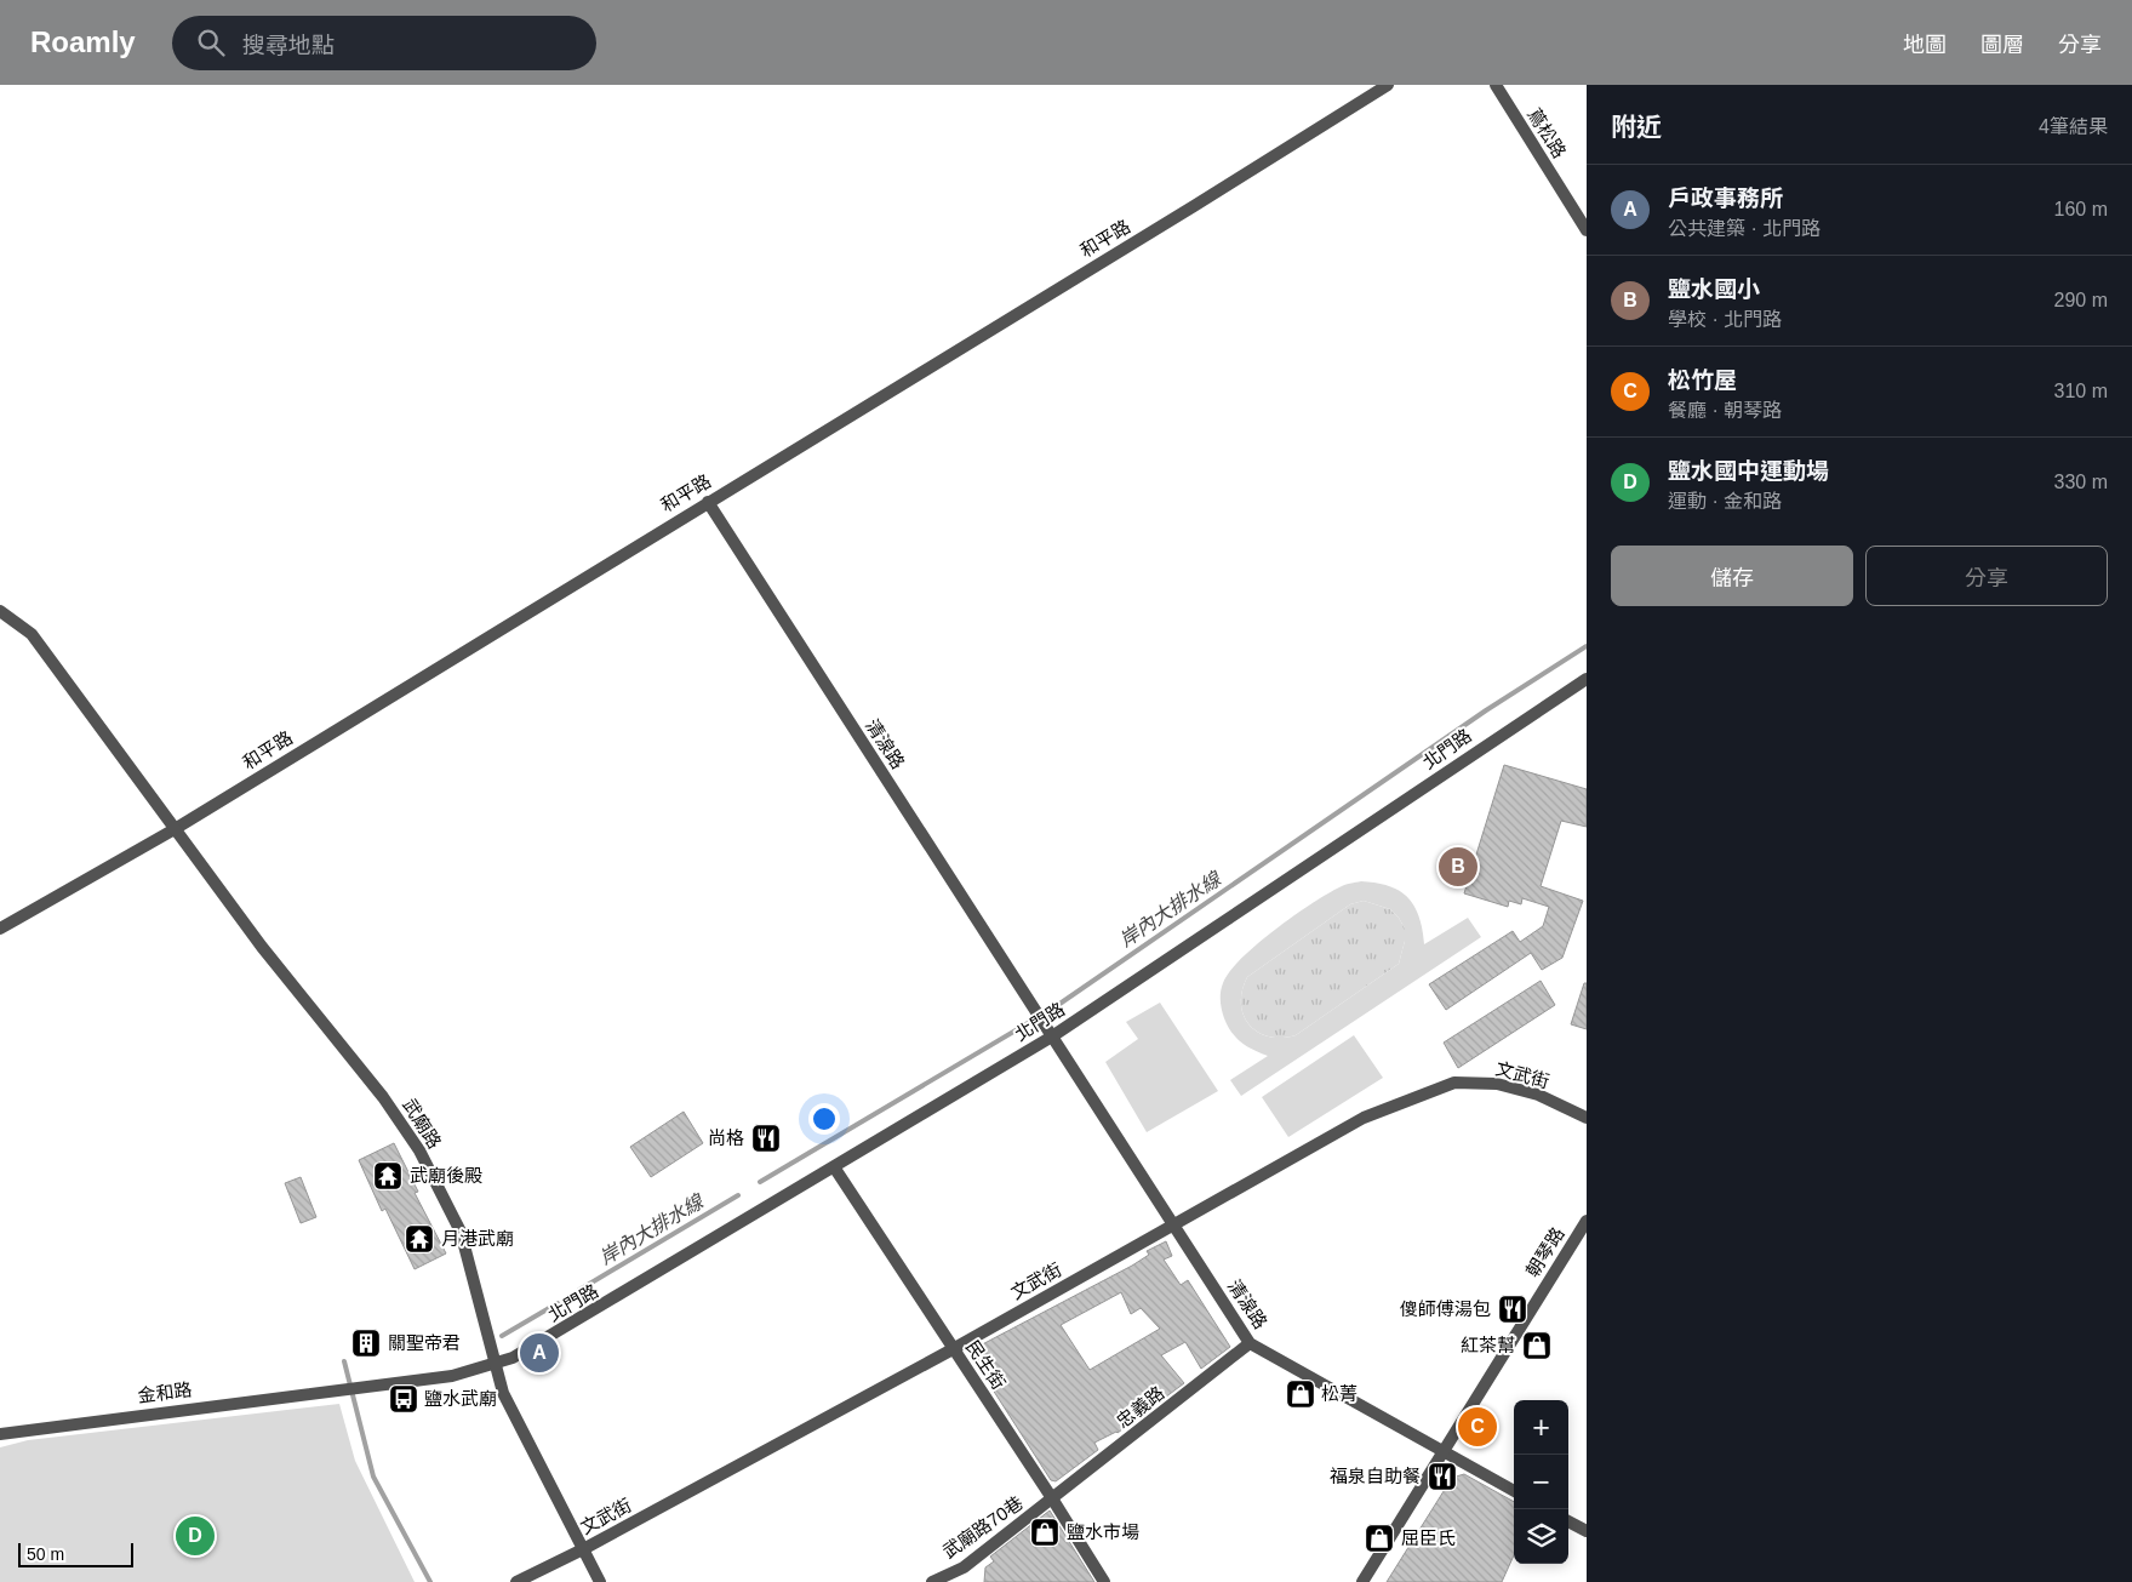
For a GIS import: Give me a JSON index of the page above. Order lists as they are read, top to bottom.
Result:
{
  "streets": {
    "street": [
      "蔦松路",
      "和平路",
      "清湶路",
      "北門路",
      "文武街",
      "武廟路",
      "朝琴路",
      "民生街",
      "金和路",
      "忠義路",
      "武廟路70巷"
    ]
  },
  "crossings": [
    ["和平路", "清湶路"],
    ["和平路", "武廟路"],
    ["清湶路", "北門路"],
    ["清湶路", "文武街"],
    ["清湶路", "朝琴路"],
    ["清湶路", "忠義路"],
    ["北門路", "武廟路"],
    ["北門路", "民生街"],
    ["北門路", "金和路"],
    ["文武街", "武廟路"],
    ["文武街", "民生街"],
    ["武廟路", "金和路"],
    ["民生街", "忠義路"],
    ["民生街", "武廟路70巷"],
    ["忠義路", "武廟路70巷"]
  ],
  "water": ["岸內大排水線"],
  "places": {
    "restaurant": ["尚格", "傻師傅湯包", "福泉自助餐"],
    "temple": ["武廟後殿", "月港武廟"],
    "building": ["關聖帝君"],
    "shop": [
      "紅茶幫",
      "松菁",
      "鹽水市場",
      "屈臣氏"
    ],
    "bus stop": ["鹽水武廟"]
  },
  "scale_bar": "50 m",
  "page": {
    "header": "Roamly",
    "search": "搜尋地點",
    "nav": ["地圖", "圖層", "分享"],
    "heading": ["附近", "4筆結果"],
    "list": [
      {
        "mark": "A",
        "name": "戶政事務所",
        "note": "公共建築 · 北門路",
        "value": "160 m"
      },
      {
        "mark": "B",
        "name": "鹽水國小",
        "note": "學校 · 北門路",
        "value": "290 m"
      },
      {
        "mark": "C",
        "name": "松竹屋",
        "note": "餐廳 · 朝琴路",
        "value": "310 m"
      },
      {
        "mark": "D",
        "name": "鹽水國中運動場",
        "note": "運動 · 金和路",
        "value": "330 m"
      }
    ],
    "buttons": ["儲存", "分享"],
    "pins": [
      "B",
      "A",
      "C",
      "D"
    ],
    "map_buttons": ["+", "−"],
    "scale": "50 m"
  }
}
